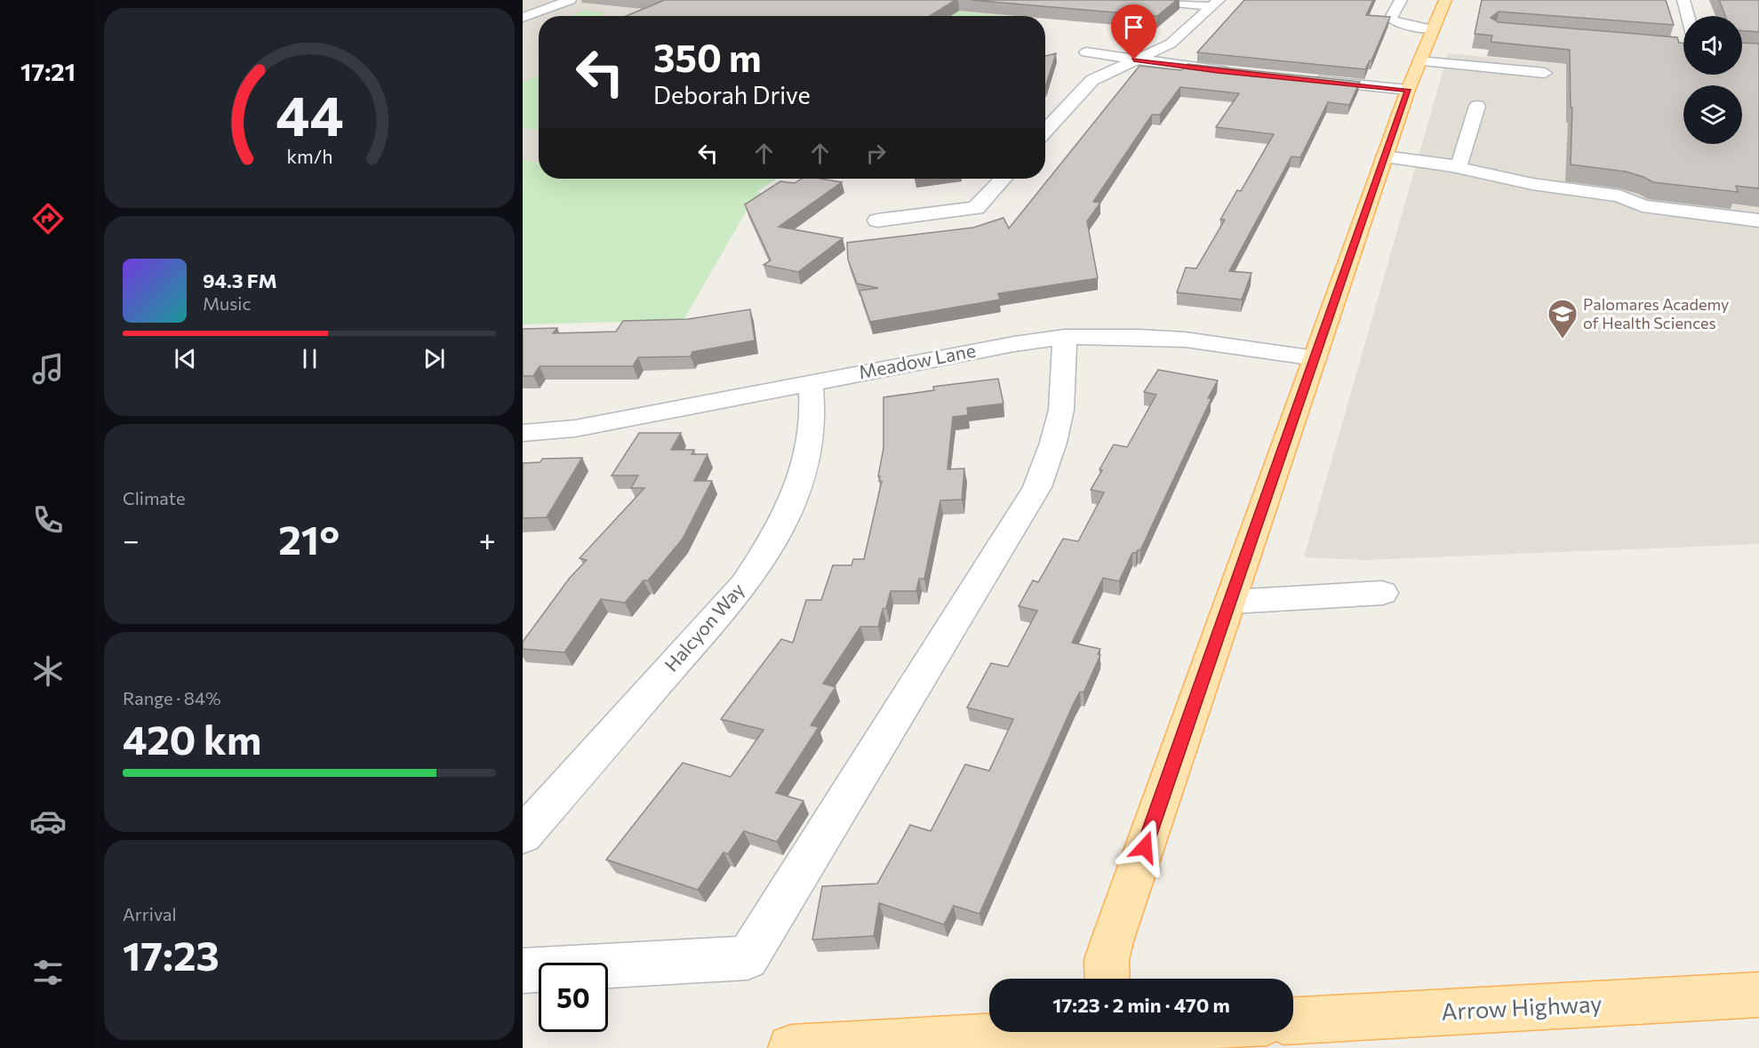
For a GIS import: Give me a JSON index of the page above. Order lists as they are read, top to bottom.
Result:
{
  "streets": {
    "main road": ["Arrow Highway"],
    "street": ["Meadow Lane", "Halcyon Way"]
  },
  "crossings": [
    ["Meadow Lane", "Halcyon Way"]
  ],
  "places": {
    "school or university": ["Palomares Academy of Health Sciences"]
  },
  "page": {
    "tabs": "17:21",
    "turn": ["350 m", "Deborah Drive"],
    "song": ["94.3 FM", "Music"],
    "tile": [
      "Climate",
      ["Range · 84%", "420 km"],
      ["Arrival", "17:23"]
    ],
    "heat": ["−", "21°", "+"],
    "limit": "50",
    "trip": "17:23 · 2 min · 470 m",
    "gauge": ["44", "km/h"]
  }
}
